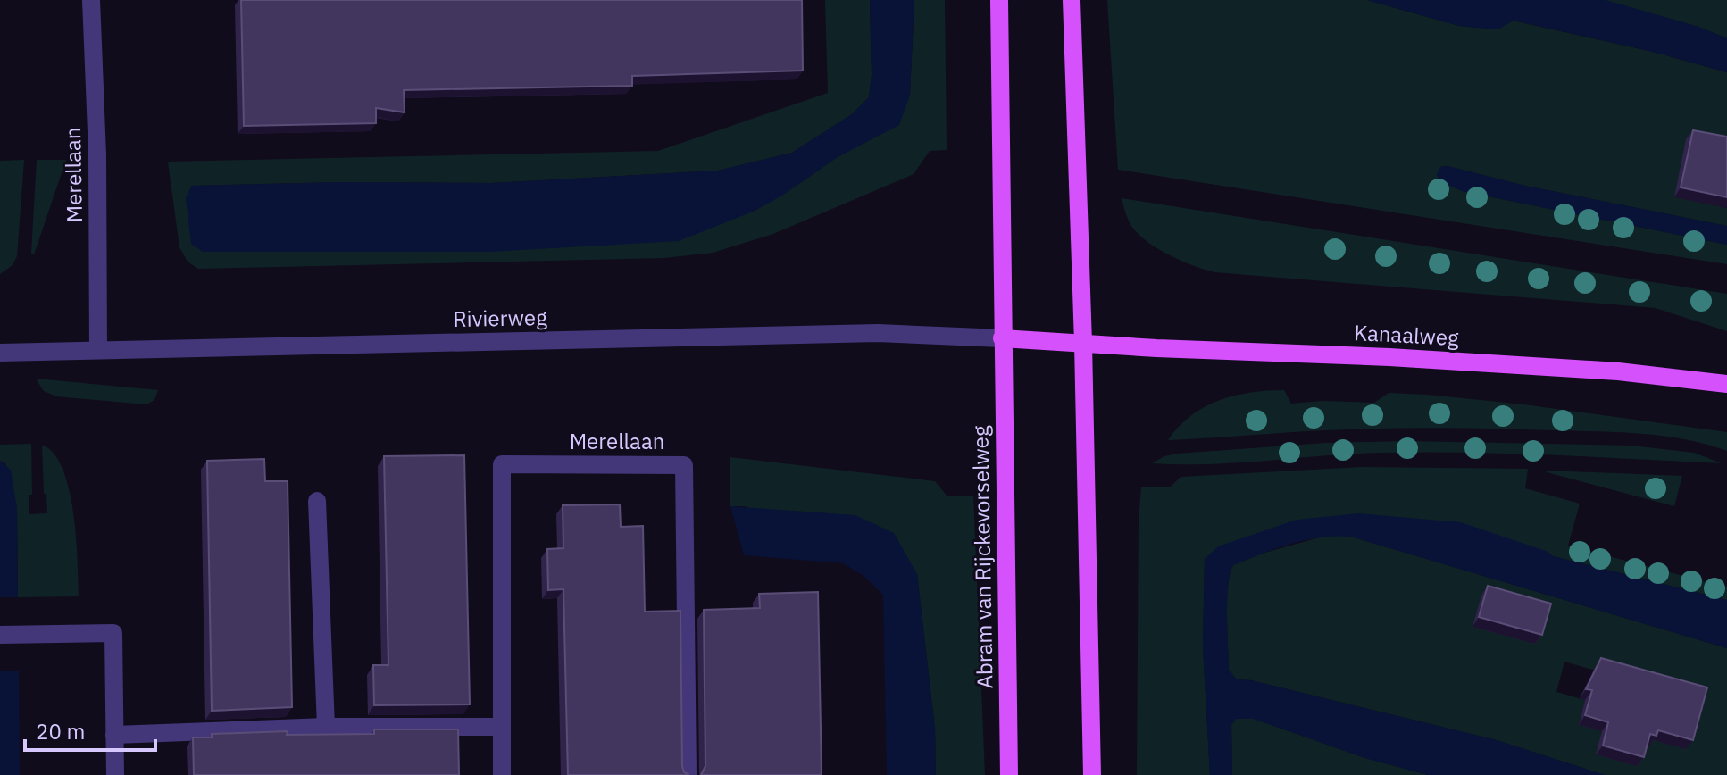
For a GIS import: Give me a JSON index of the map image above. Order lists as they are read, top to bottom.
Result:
{
  "streets": {
    "main road": ["Kanaalweg", "Abram van Rijckevorselweg"],
    "street": ["Merellaan", "Rivierweg"]
  },
  "crossings": [
    ["Merellaan", "Rivierweg"],
    ["Rivierweg", "Abram van Rijckevorselweg"]
  ],
  "scale_bar": "20 m"
}
